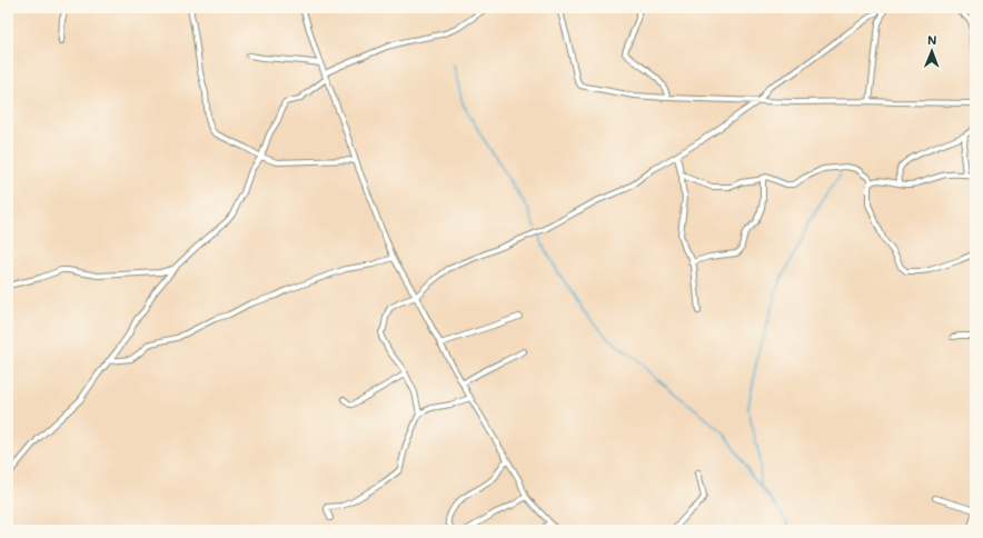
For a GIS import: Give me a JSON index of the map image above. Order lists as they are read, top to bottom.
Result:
{
  "north": "top"
}
